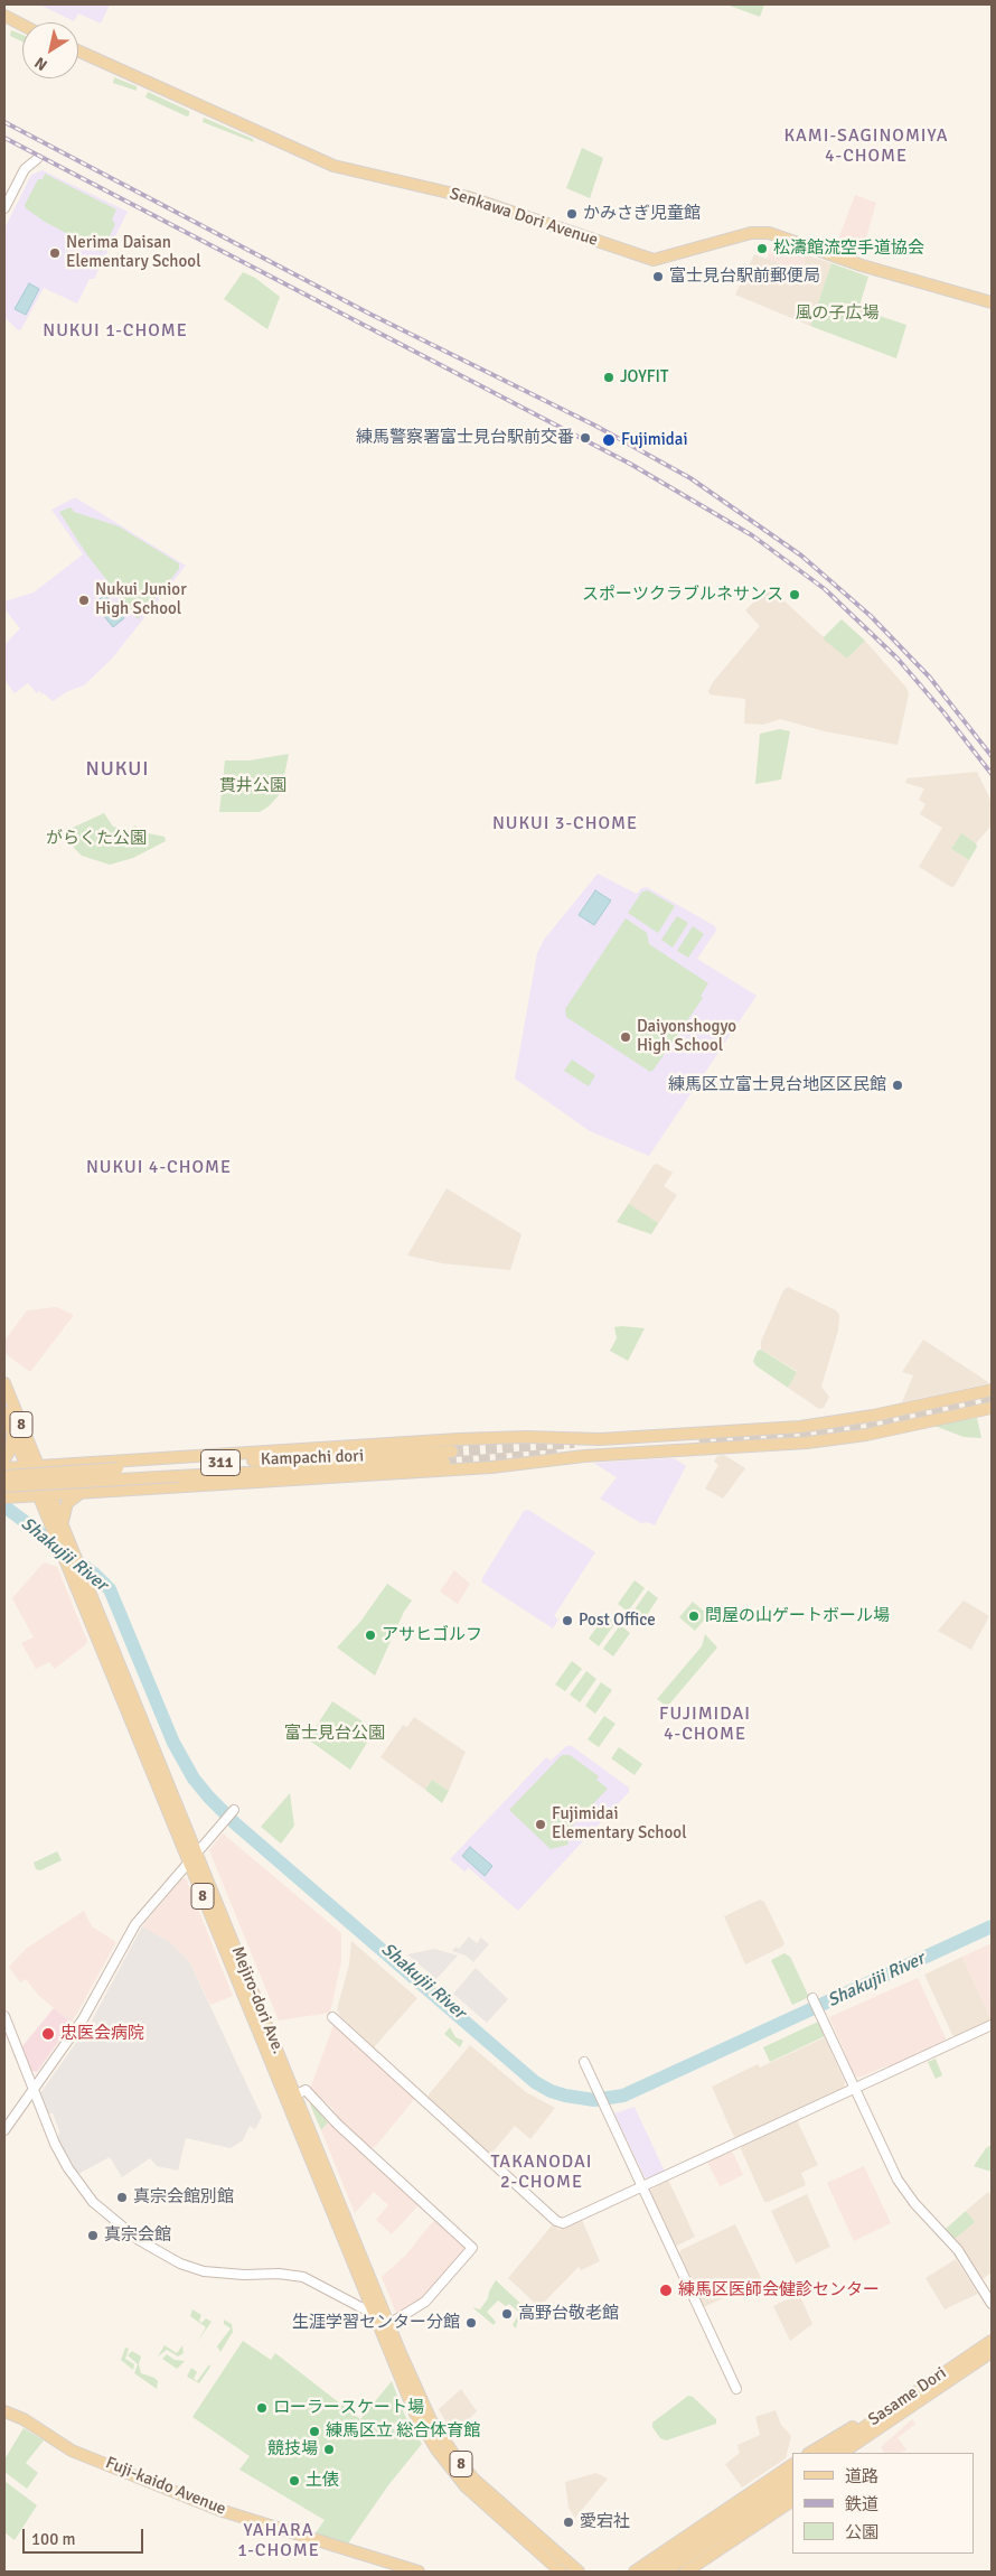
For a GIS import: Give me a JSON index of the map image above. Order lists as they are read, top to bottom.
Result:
{
  "streets": {
    "main road": [
      "Senkawa Dori Avenue",
      "8",
      "Kampachi dori",
      "311",
      "Mejiro-dori Ave.",
      "Sasame Dori",
      "Fuji-kaido Avenue"
    ]
  },
  "districts": [
    "KAMI-SAGINOMIYA 4-CHOME",
    "NUKUI 1-CHOME",
    "NUKUI",
    "NUKUI 3-CHOME",
    "NUKUI 4-CHOME",
    "FUJIMIDAI 4-CHOME",
    "TAKANODAI 2-CHOME",
    "YAHARA 1-CHOME"
  ],
  "water": ["Shakujii River"],
  "parks": [
    "風の子広場",
    "貫井公園",
    "がらくた公園",
    "富士見台公園"
  ],
  "places": [
    "かみさぎ児童館",
    "松濤館流空手道協会",
    "Nerima Daisan Elementary School",
    "富士見台駅前郵便局",
    "JOYFIT",
    "練馬警察署富士見台駅前交番",
    "Fujimidai",
    "スポーツクラブルネサンス",
    "Nukui Junior High School",
    "Daiyonshogyo High School",
    "練馬区立富士見台地区区民館",
    "問屋の山ゲートボール場",
    "Post Office",
    "アサヒゴルフ",
    "Fujimidai Elementary School",
    "忠医会病院",
    "真宗会館別館",
    "真宗会館",
    "練馬区医師会健診センター",
    "高野台敬老館",
    "生涯学習センター分館",
    "ローラースケート場",
    "練馬区立 総合体育館",
    "競技場",
    "土俵",
    "愛宕社"
  ],
  "legend": ["道路", "鉄道", "公園"],
  "scale_bar": "100 m",
  "north": "bottom left"
}
